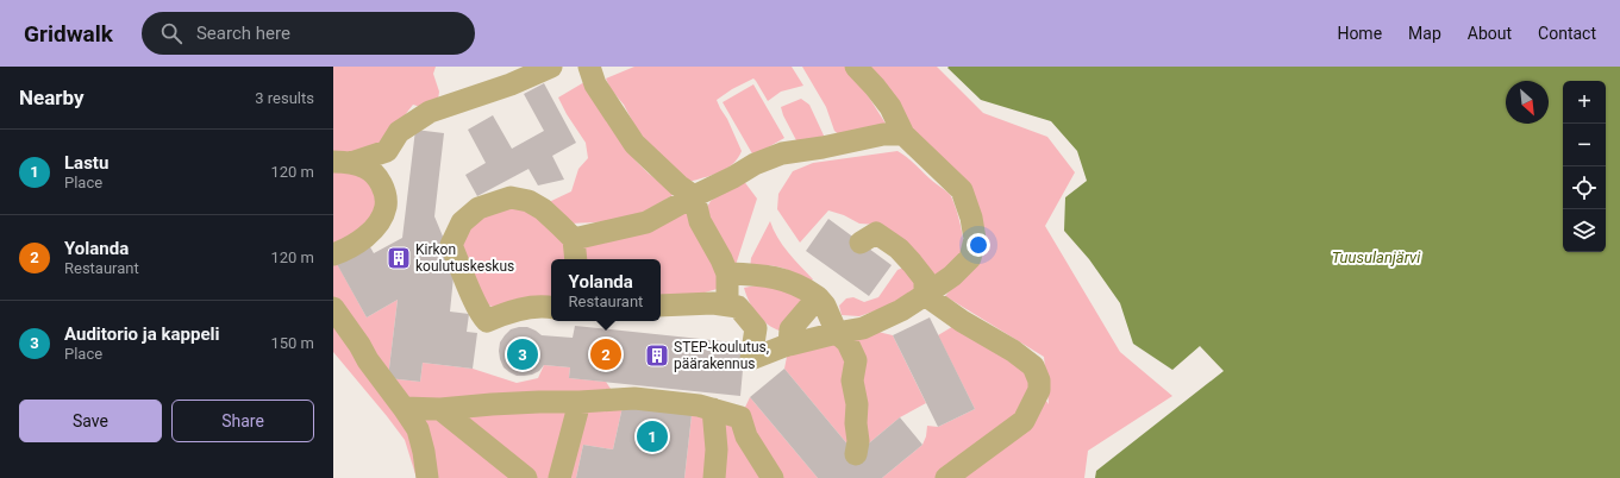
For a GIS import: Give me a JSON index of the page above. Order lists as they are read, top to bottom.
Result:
{
  "water": ["Tuusulanjärvi"],
  "places": {
    "building": ["Kirkon koulutuskeskus", "STEP-koulutus, päärakennus"]
  },
  "north": "bottom right",
  "page": {
    "header": "Gridwalk",
    "search": "Search here",
    "nav": [
      "Home",
      "Map",
      "About",
      "Contact"
    ],
    "heading": ["Nearby", "3 results"],
    "map_buttons": ["+", "−"],
    "list": [
      {
        "mark": "1",
        "name": "Lastu",
        "note": "Place",
        "value": "120 m"
      },
      {
        "mark": "2",
        "name": "Yolanda",
        "note": "Restaurant",
        "value": "120 m"
      },
      {
        "mark": "3",
        "name": "Auditorio ja kappeli",
        "note": "Place",
        "value": "150 m"
      }
    ],
    "popup": ["Yolanda", "Restaurant"],
    "pins": ["2", "3", "1"],
    "buttons": ["Save", "Share"]
  }
}
